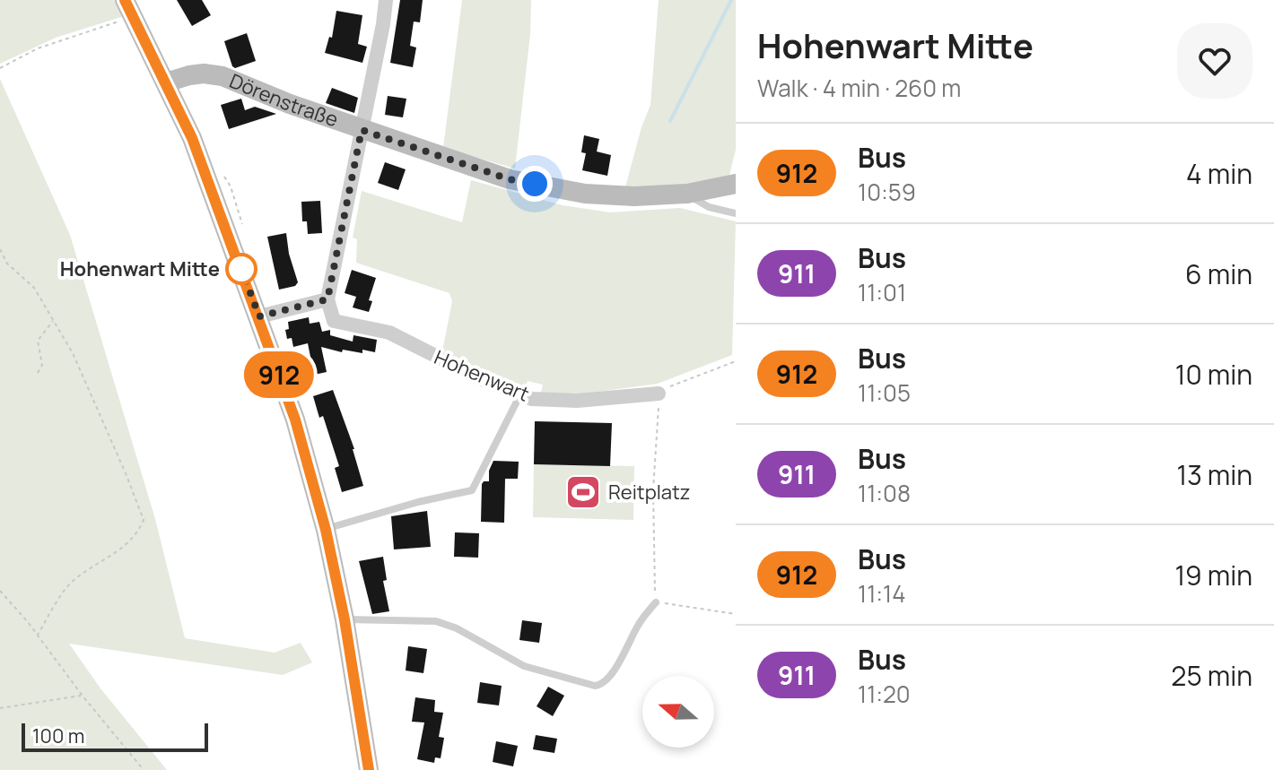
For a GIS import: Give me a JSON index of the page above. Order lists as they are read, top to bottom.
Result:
{
  "streets": {
    "main road": ["Dörenstraße"],
    "street": ["Hohenwart"]
  },
  "places": {
    "other": ["Hohenwart Mitte"],
    "sports": ["Reitplatz"]
  },
  "lines": ["bus line 912"],
  "scale_bar": "100 m",
  "north": "left",
  "page": {
    "on_map": "912",
    "heading": ["Hohenwart Mitte", "Walk · 4 min · 260 m"],
    "list": [
      {
        "mark": "912",
        "name": "Bus",
        "note": "10:59",
        "value": "4 min"
      },
      {
        "mark": "911",
        "name": "Bus",
        "note": "11:01",
        "value": "6 min"
      },
      {
        "mark": "912",
        "name": "Bus",
        "note": "11:05",
        "value": "10 min"
      },
      {
        "mark": "911",
        "name": "Bus",
        "note": "11:08",
        "value": "13 min"
      },
      {
        "mark": "912",
        "name": "Bus",
        "note": "11:14",
        "value": "19 min"
      },
      {
        "mark": "911",
        "name": "Bus",
        "note": "11:20",
        "value": "25 min"
      }
    ],
    "scale": "100 m"
  }
}
